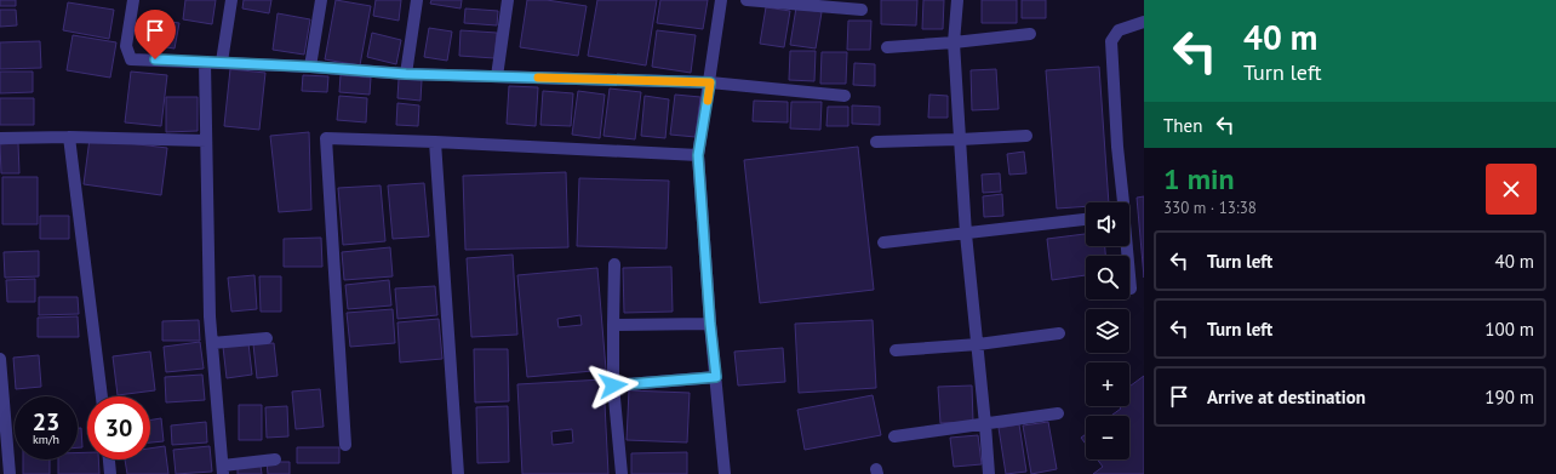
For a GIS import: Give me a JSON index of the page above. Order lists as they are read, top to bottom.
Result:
{
  "page": {
    "turn": ["40 m", "Turn left"],
    "then": "Then",
    "heading": ["1 min", "330 m · 13:38"],
    "map_buttons": ["+", "−"],
    "list": [
      {
        "name": "Turn left",
        "value": "40 m"
      },
      {
        "name": "Turn left",
        "value": "100 m"
      },
      {
        "name": "Arrive at destination",
        "value": "190 m"
      }
    ],
    "speed": "23 km/h",
    "limit": "30"
  }
}
